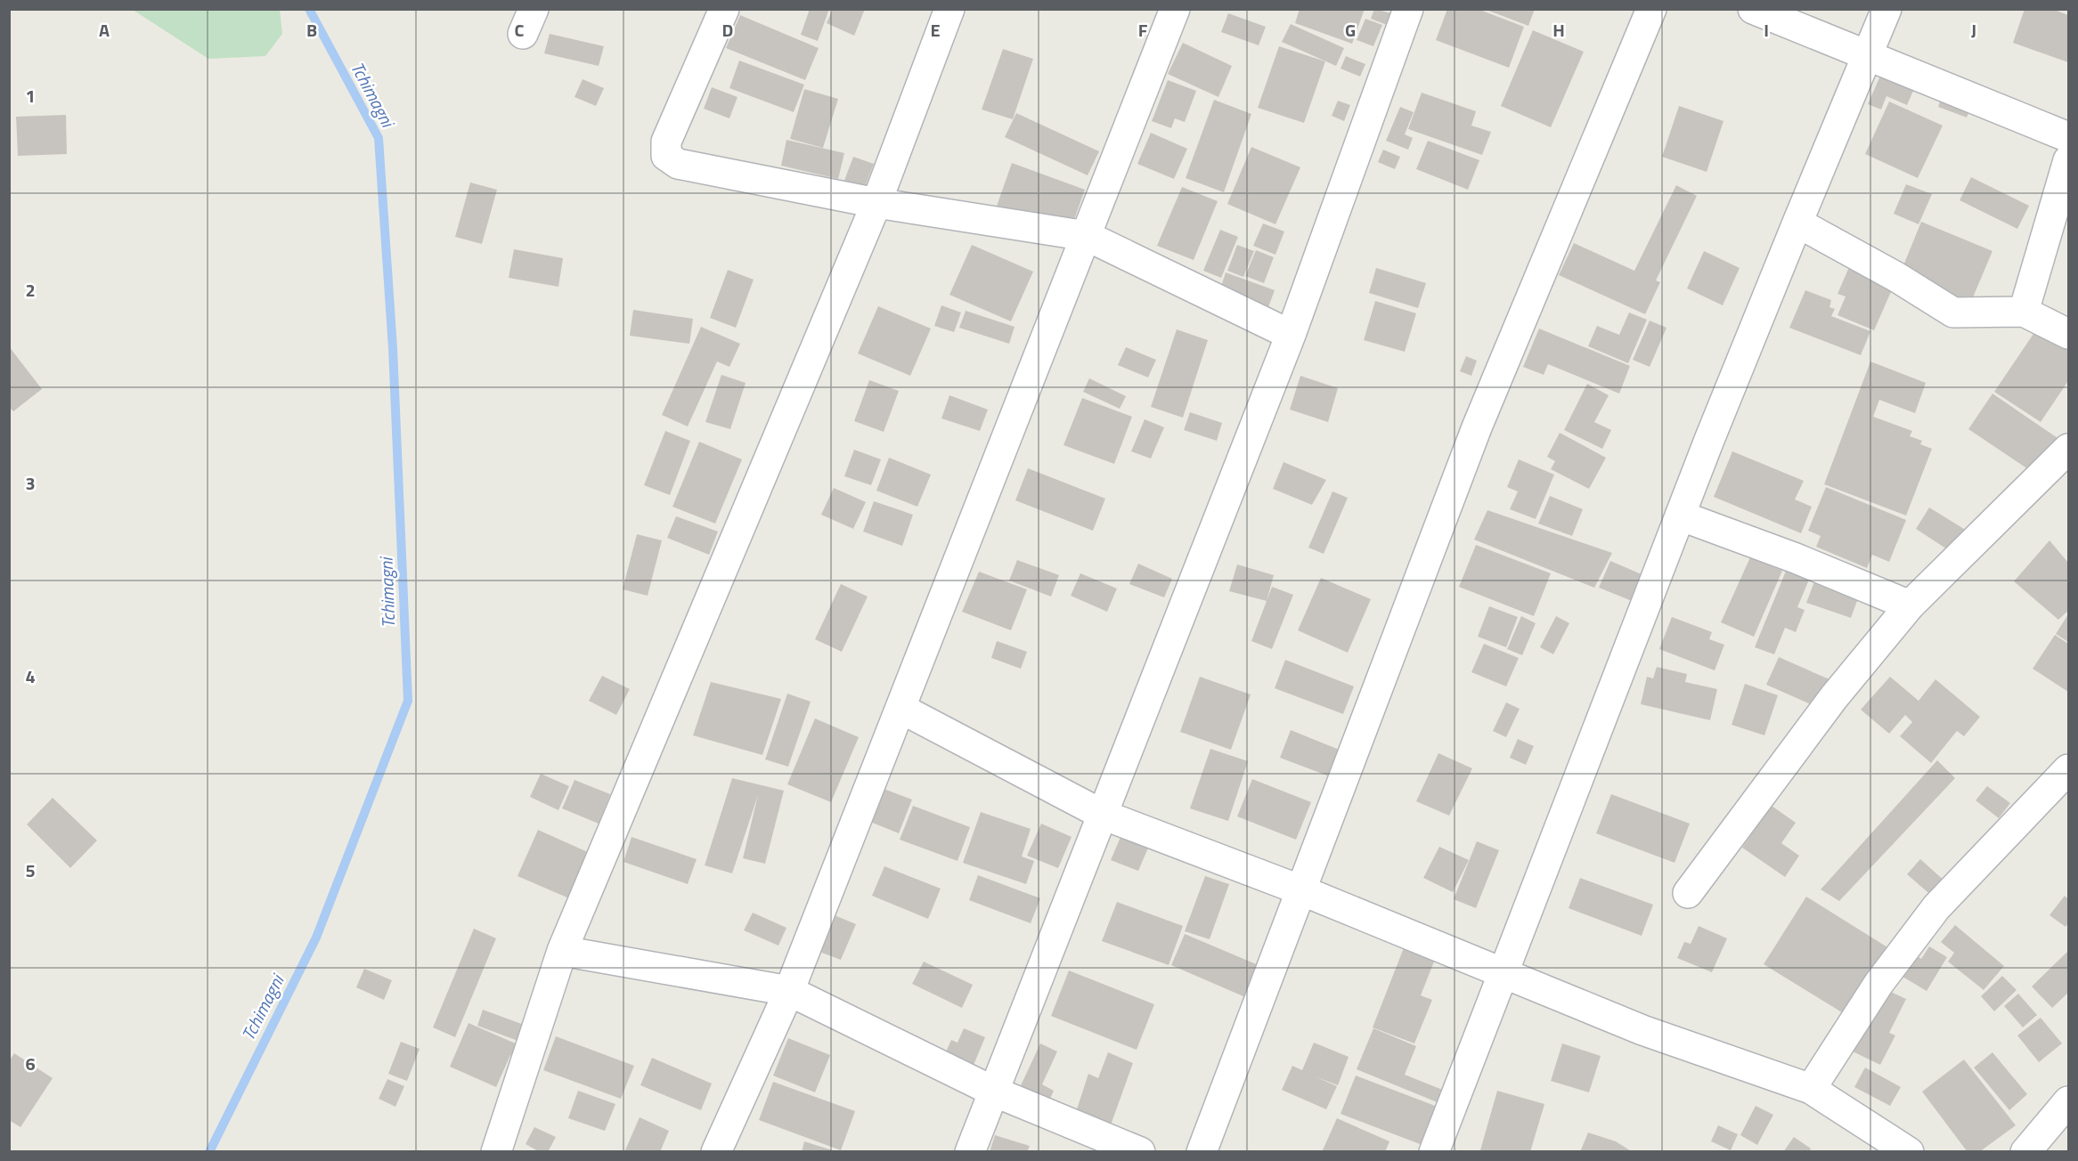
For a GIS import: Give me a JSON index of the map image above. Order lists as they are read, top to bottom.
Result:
{
  "water": ["Tchimagni"],
  "grid": {
    "columns": [
      "A",
      "B",
      "C",
      "D",
      "E",
      "F",
      "G",
      "H",
      "I",
      "J"
    ],
    "rows": [
      "1",
      "2",
      "3",
      "4",
      "5",
      "6"
    ]
  }
}
